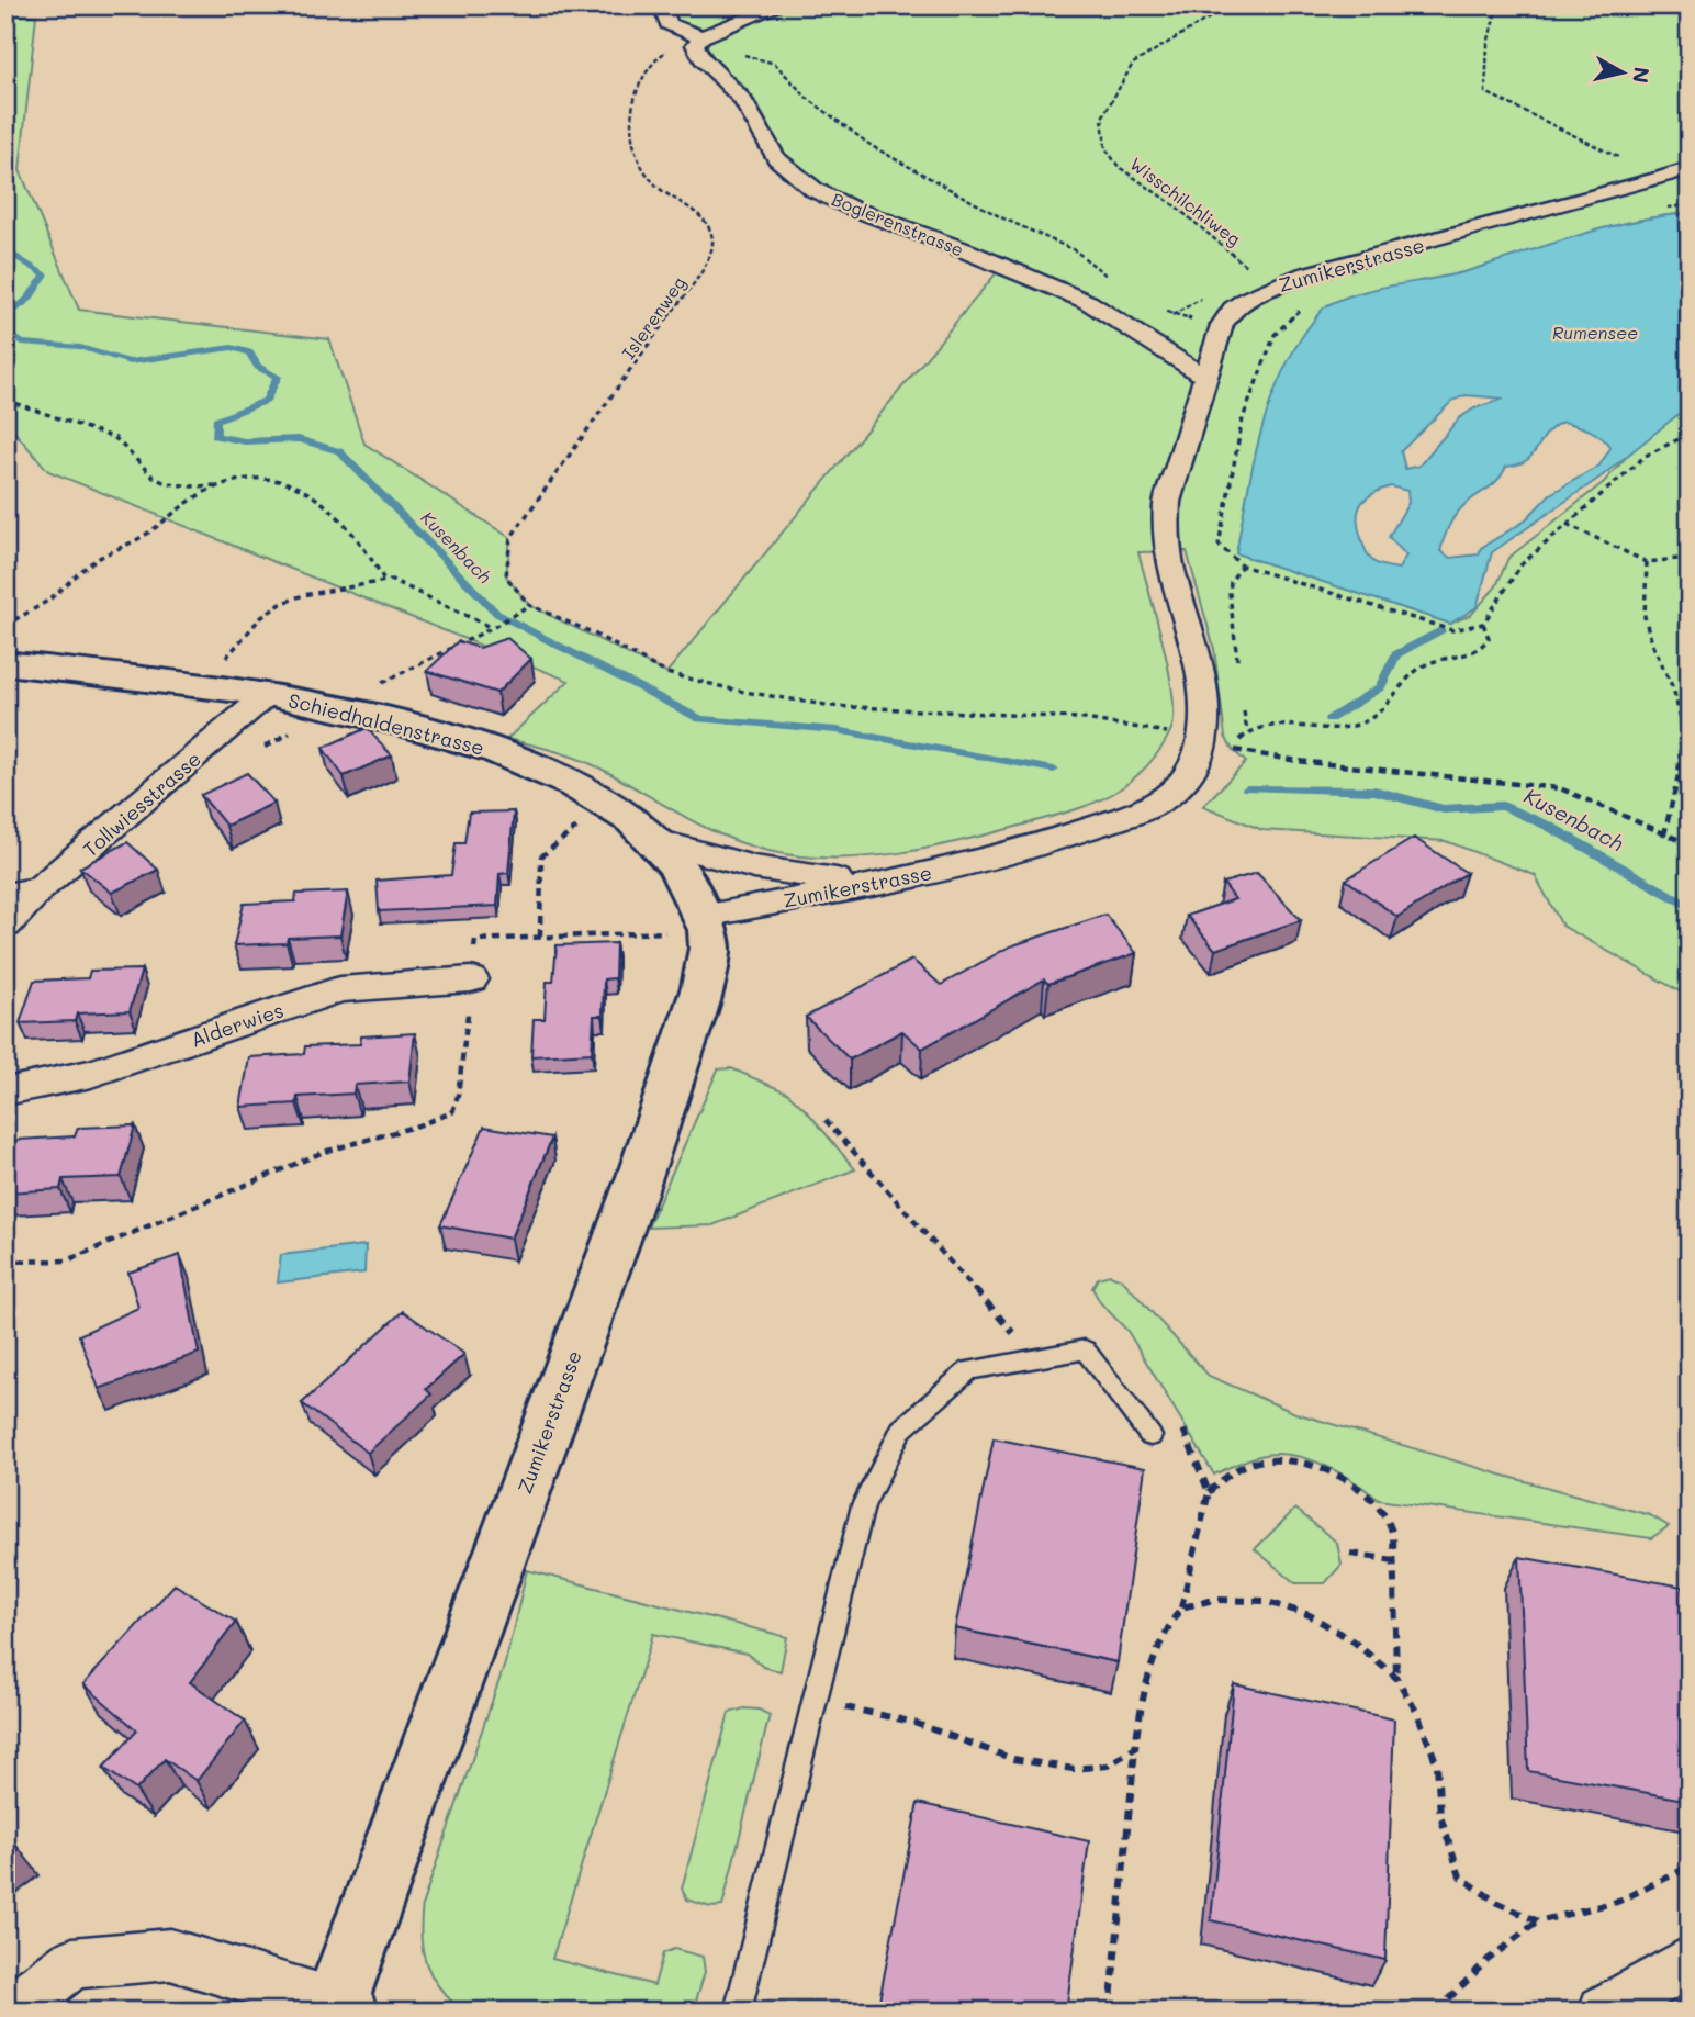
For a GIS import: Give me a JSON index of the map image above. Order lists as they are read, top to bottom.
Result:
{
  "streets": {
    "main road": ["Zumikerstrasse", "Schiedhaldenstrasse"],
    "street": ["Boglerenstrasse", "Tollwiesstrasse", "Alderwies"],
    "path": ["Wisschilchliweg", "Islerenweg"]
  },
  "crossings": [
    ["Wisschilchliweg", "Zumikerstrasse"],
    ["Boglerenstrasse", "Zumikerstrasse"],
    ["Zumikerstrasse", "Schiedhaldenstrasse"],
    ["Schiedhaldenstrasse", "Tollwiesstrasse"]
  ],
  "water": ["Rumensee", "Kusenbach"],
  "north": "right"
}
